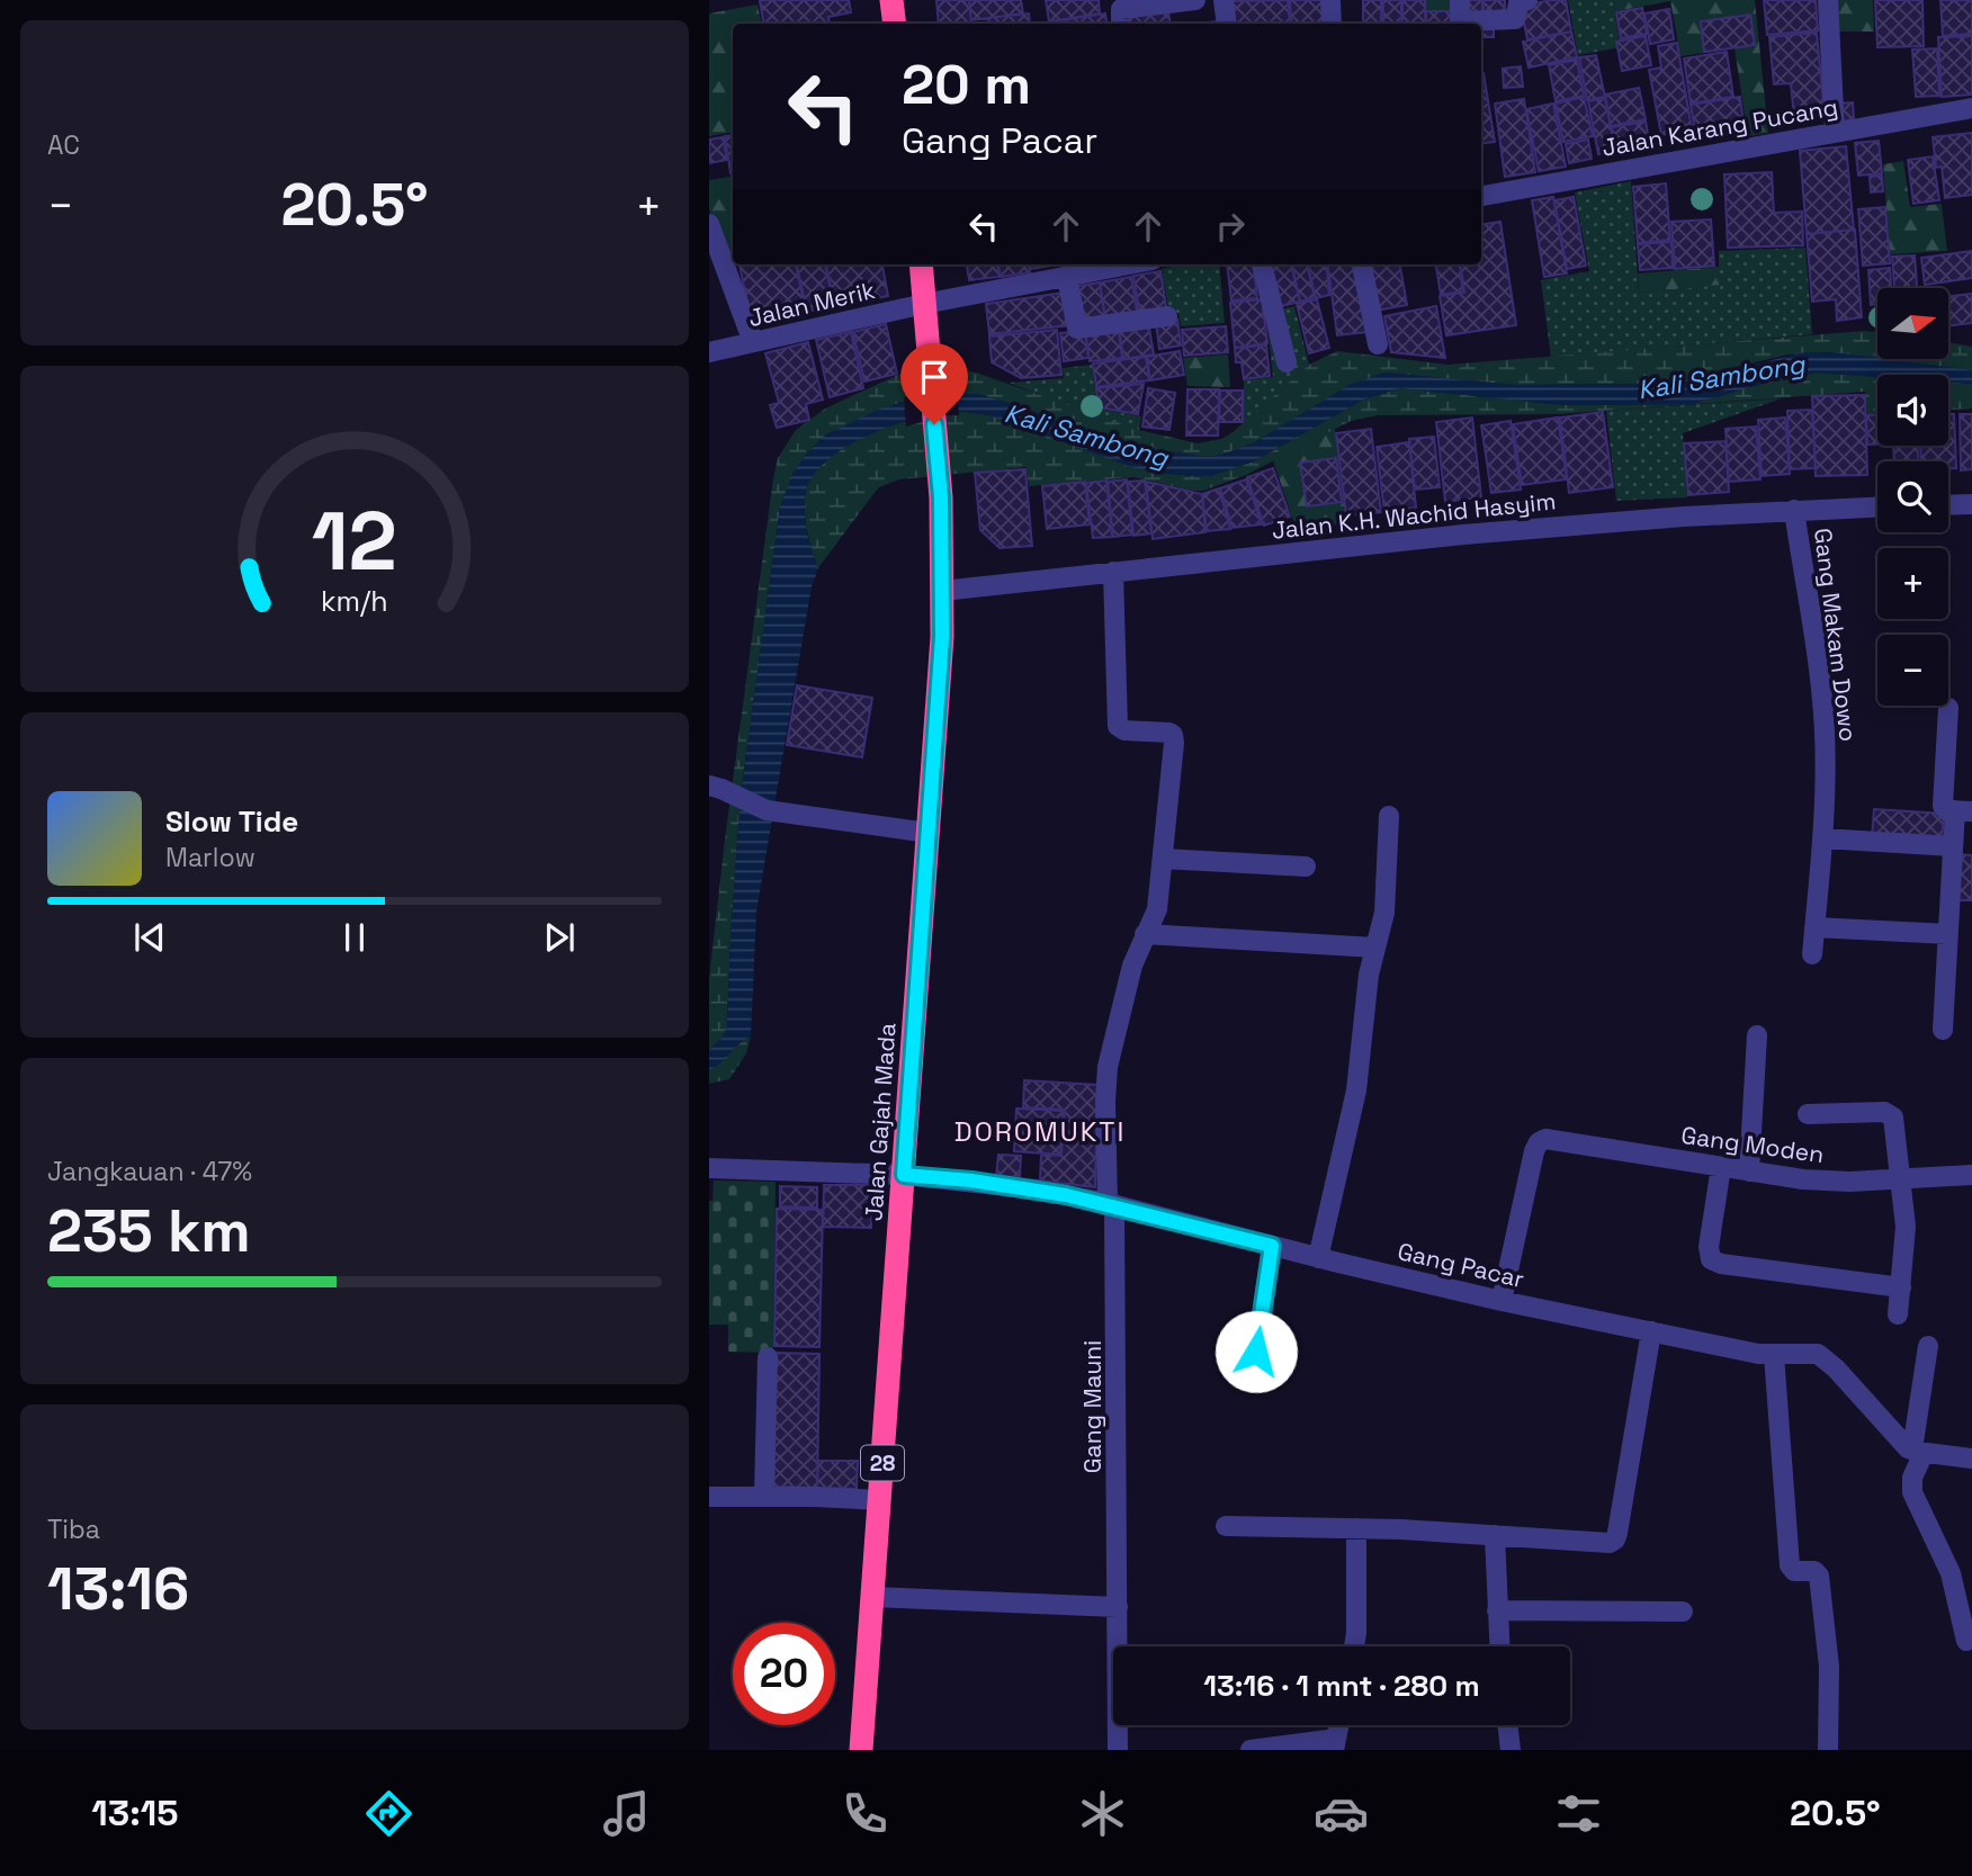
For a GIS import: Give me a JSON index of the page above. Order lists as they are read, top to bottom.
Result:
{
  "streets": {
    "highway": ["Jalan Gajah Mada", "28"],
    "street": [
      "Jalan Karang Pucang",
      "Jalan Merik",
      "Jalan K.H. Wachid Hasyim",
      "Gang Makam Dowo",
      "Gang Moden",
      "Gang Pacar",
      "Gang Mauni"
    ]
  },
  "crossings": [
    ["Jalan Merik", "Jalan Gajah Mada"],
    ["Jalan Merik", "28"],
    ["Jalan K.H. Wachid Hasyim", "Gang Makam Dowo"],
    ["Jalan K.H. Wachid Hasyim", "Jalan Gajah Mada"],
    ["Jalan K.H. Wachid Hasyim", "Gang Mauni"],
    ["Jalan Gajah Mada", "Gang Pacar"],
    ["Jalan Gajah Mada", "28"],
    ["Gang Moden", "Gang Pacar"],
    ["Gang Pacar", "Gang Mauni"]
  ],
  "districts": ["DOROMUKTI"],
  "water": ["Kali Sambong"],
  "north": "right",
  "page": {
    "tile": [
      "AC",
      ["Jangkauan · 47%", "235 km"],
      ["Tiba", "13:16"]
    ],
    "turn": ["20 m", "Gang Pacar"],
    "heat": ["−", "20.5°", "+"],
    "map_buttons": ["+", "−"],
    "song": ["Slow Tide", "Marlow"],
    "limit": "20",
    "trip": "13:16 · 1 mnt · 280 m",
    "tabs": ["13:15", "20.5°"],
    "gauge": ["12", "km/h"]
  }
}
